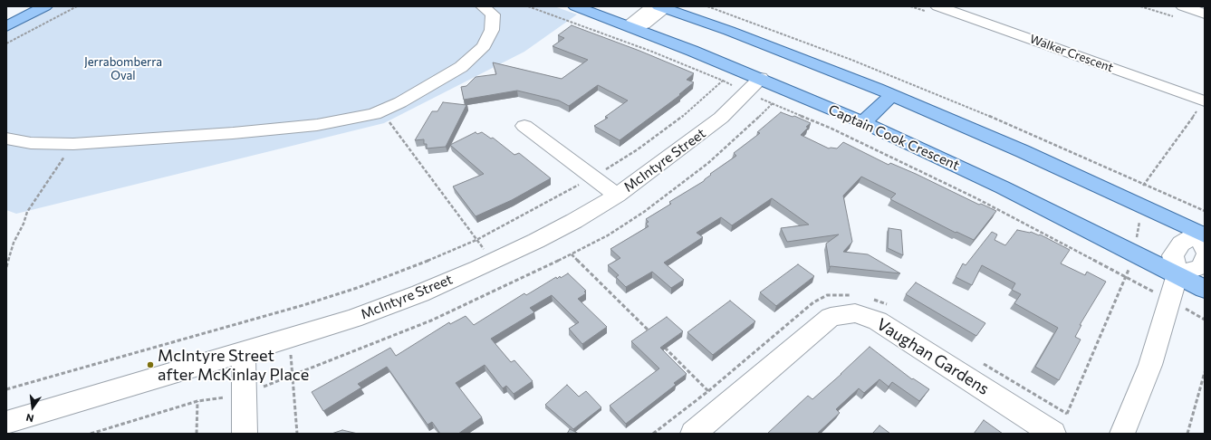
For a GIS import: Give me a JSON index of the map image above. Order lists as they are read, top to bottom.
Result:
{
  "streets": {
    "main road": ["Captain Cook Crescent"],
    "street": ["Walker Crescent", "McIntyre Street", "Vaughan Gardens"]
  },
  "crossings": [
    ["Captain Cook Crescent", "McIntyre Street"]
  ],
  "parks": ["Jerrabomberra Oval"],
  "places": ["McIntyre Street after McKinlay Place"],
  "north": "bottom"
}
